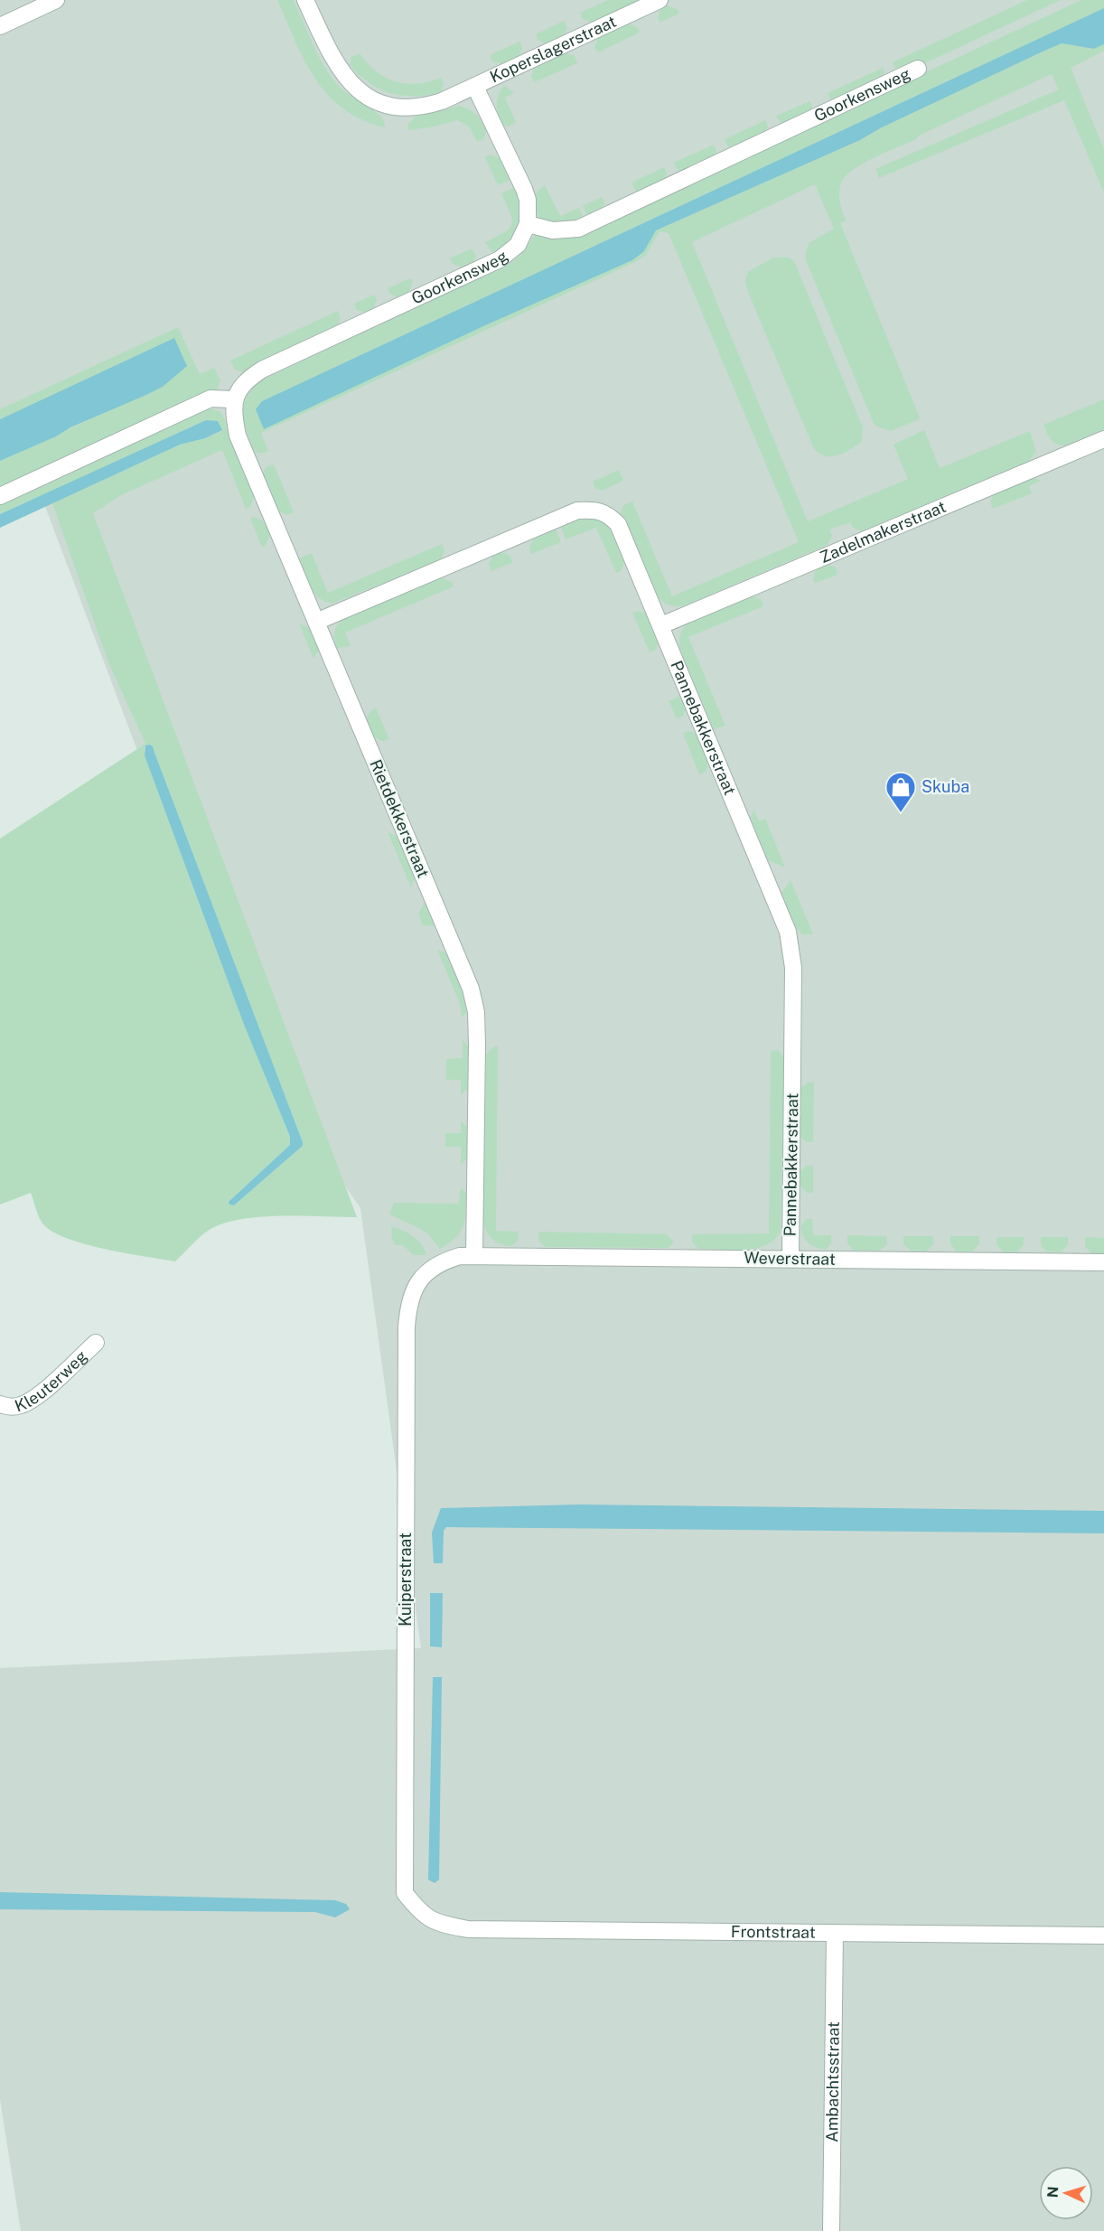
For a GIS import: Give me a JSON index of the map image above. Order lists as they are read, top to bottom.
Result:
{
  "streets": {
    "street": [
      "Koperslagerstraat",
      "Goorkensweg",
      "Zadelmakerstraat",
      "Pannebakkerstraat",
      "Rietdekkerstraat",
      "Weverstraat",
      "Kleuterweg",
      "Kuiperstraat",
      "Frontstraat",
      "Ambachtsstraat"
    ]
  },
  "crossings": [
    ["Koperslagerstraat", "Goorkensweg"],
    ["Goorkensweg", "Rietdekkerstraat"],
    ["Zadelmakerstraat", "Pannebakkerstraat"],
    ["Pannebakkerstraat", "Rietdekkerstraat"],
    ["Pannebakkerstraat", "Weverstraat"],
    ["Rietdekkerstraat", "Weverstraat"],
    ["Rietdekkerstraat", "Kuiperstraat"],
    ["Weverstraat", "Kuiperstraat"],
    ["Kuiperstraat", "Frontstraat"],
    ["Frontstraat", "Ambachtsstraat"]
  ],
  "places": {
    "shop": ["Skuba"]
  },
  "north": "left"
}
